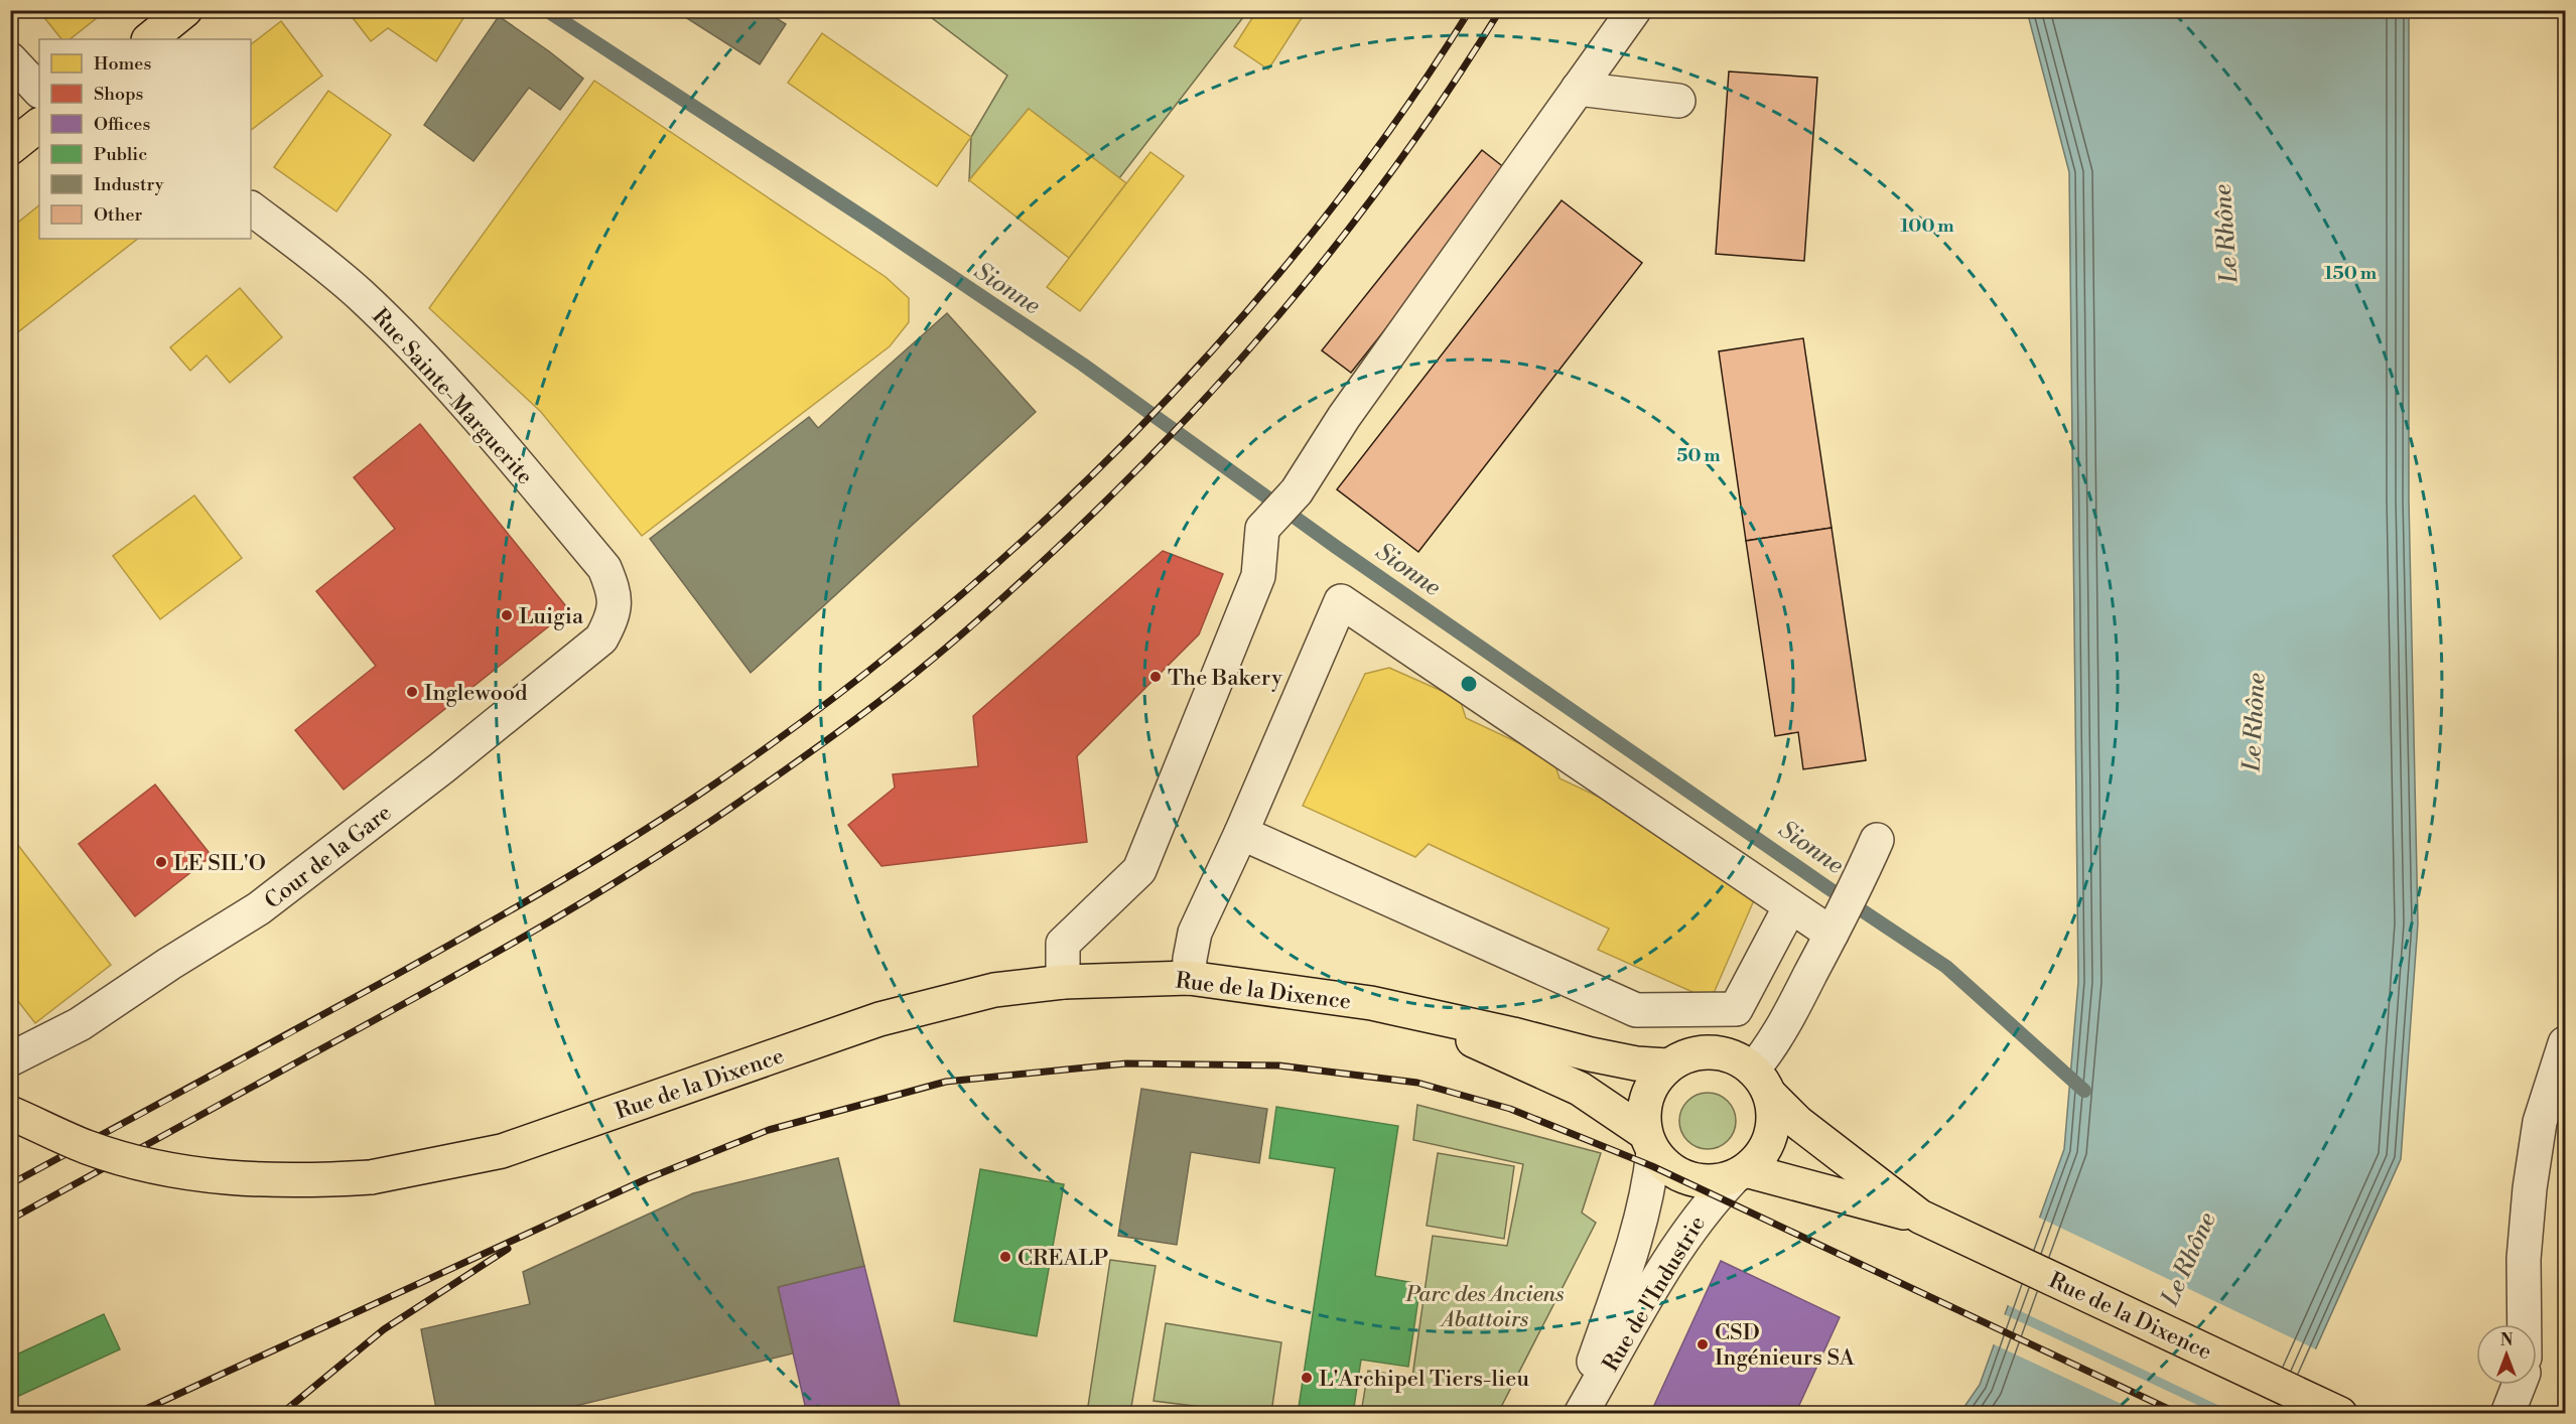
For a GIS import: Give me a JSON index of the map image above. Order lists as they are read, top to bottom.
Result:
{
  "streets": {
    "main road": ["Rue de la Dixence"],
    "street": ["Rue Sainte-Marguerite", "Cour de la Gare", "Rue de l'Industrie"]
  },
  "crossings": [
    ["Rue Sainte-Marguerite", "Cour de la Gare"],
    ["Rue de la Dixence", "Rue de l'Industrie"]
  ],
  "water": ["Le Rhône", "Sionne"],
  "parks": ["Parc des Anciens Abattoirs"],
  "places": [
    "Luigia",
    "The Bakery",
    "Inglewood",
    "LE SIL'O",
    "CREALP",
    "CSD Ingénieurs SA",
    "L'Archipel Tiers-lieu"
  ],
  "legend": [
    "Homes",
    "Shops",
    "Offices",
    "Public",
    "Industry",
    "Other"
  ],
  "north": "top",
  "rings": ["100 m", "150 m", "50 m"]
}
